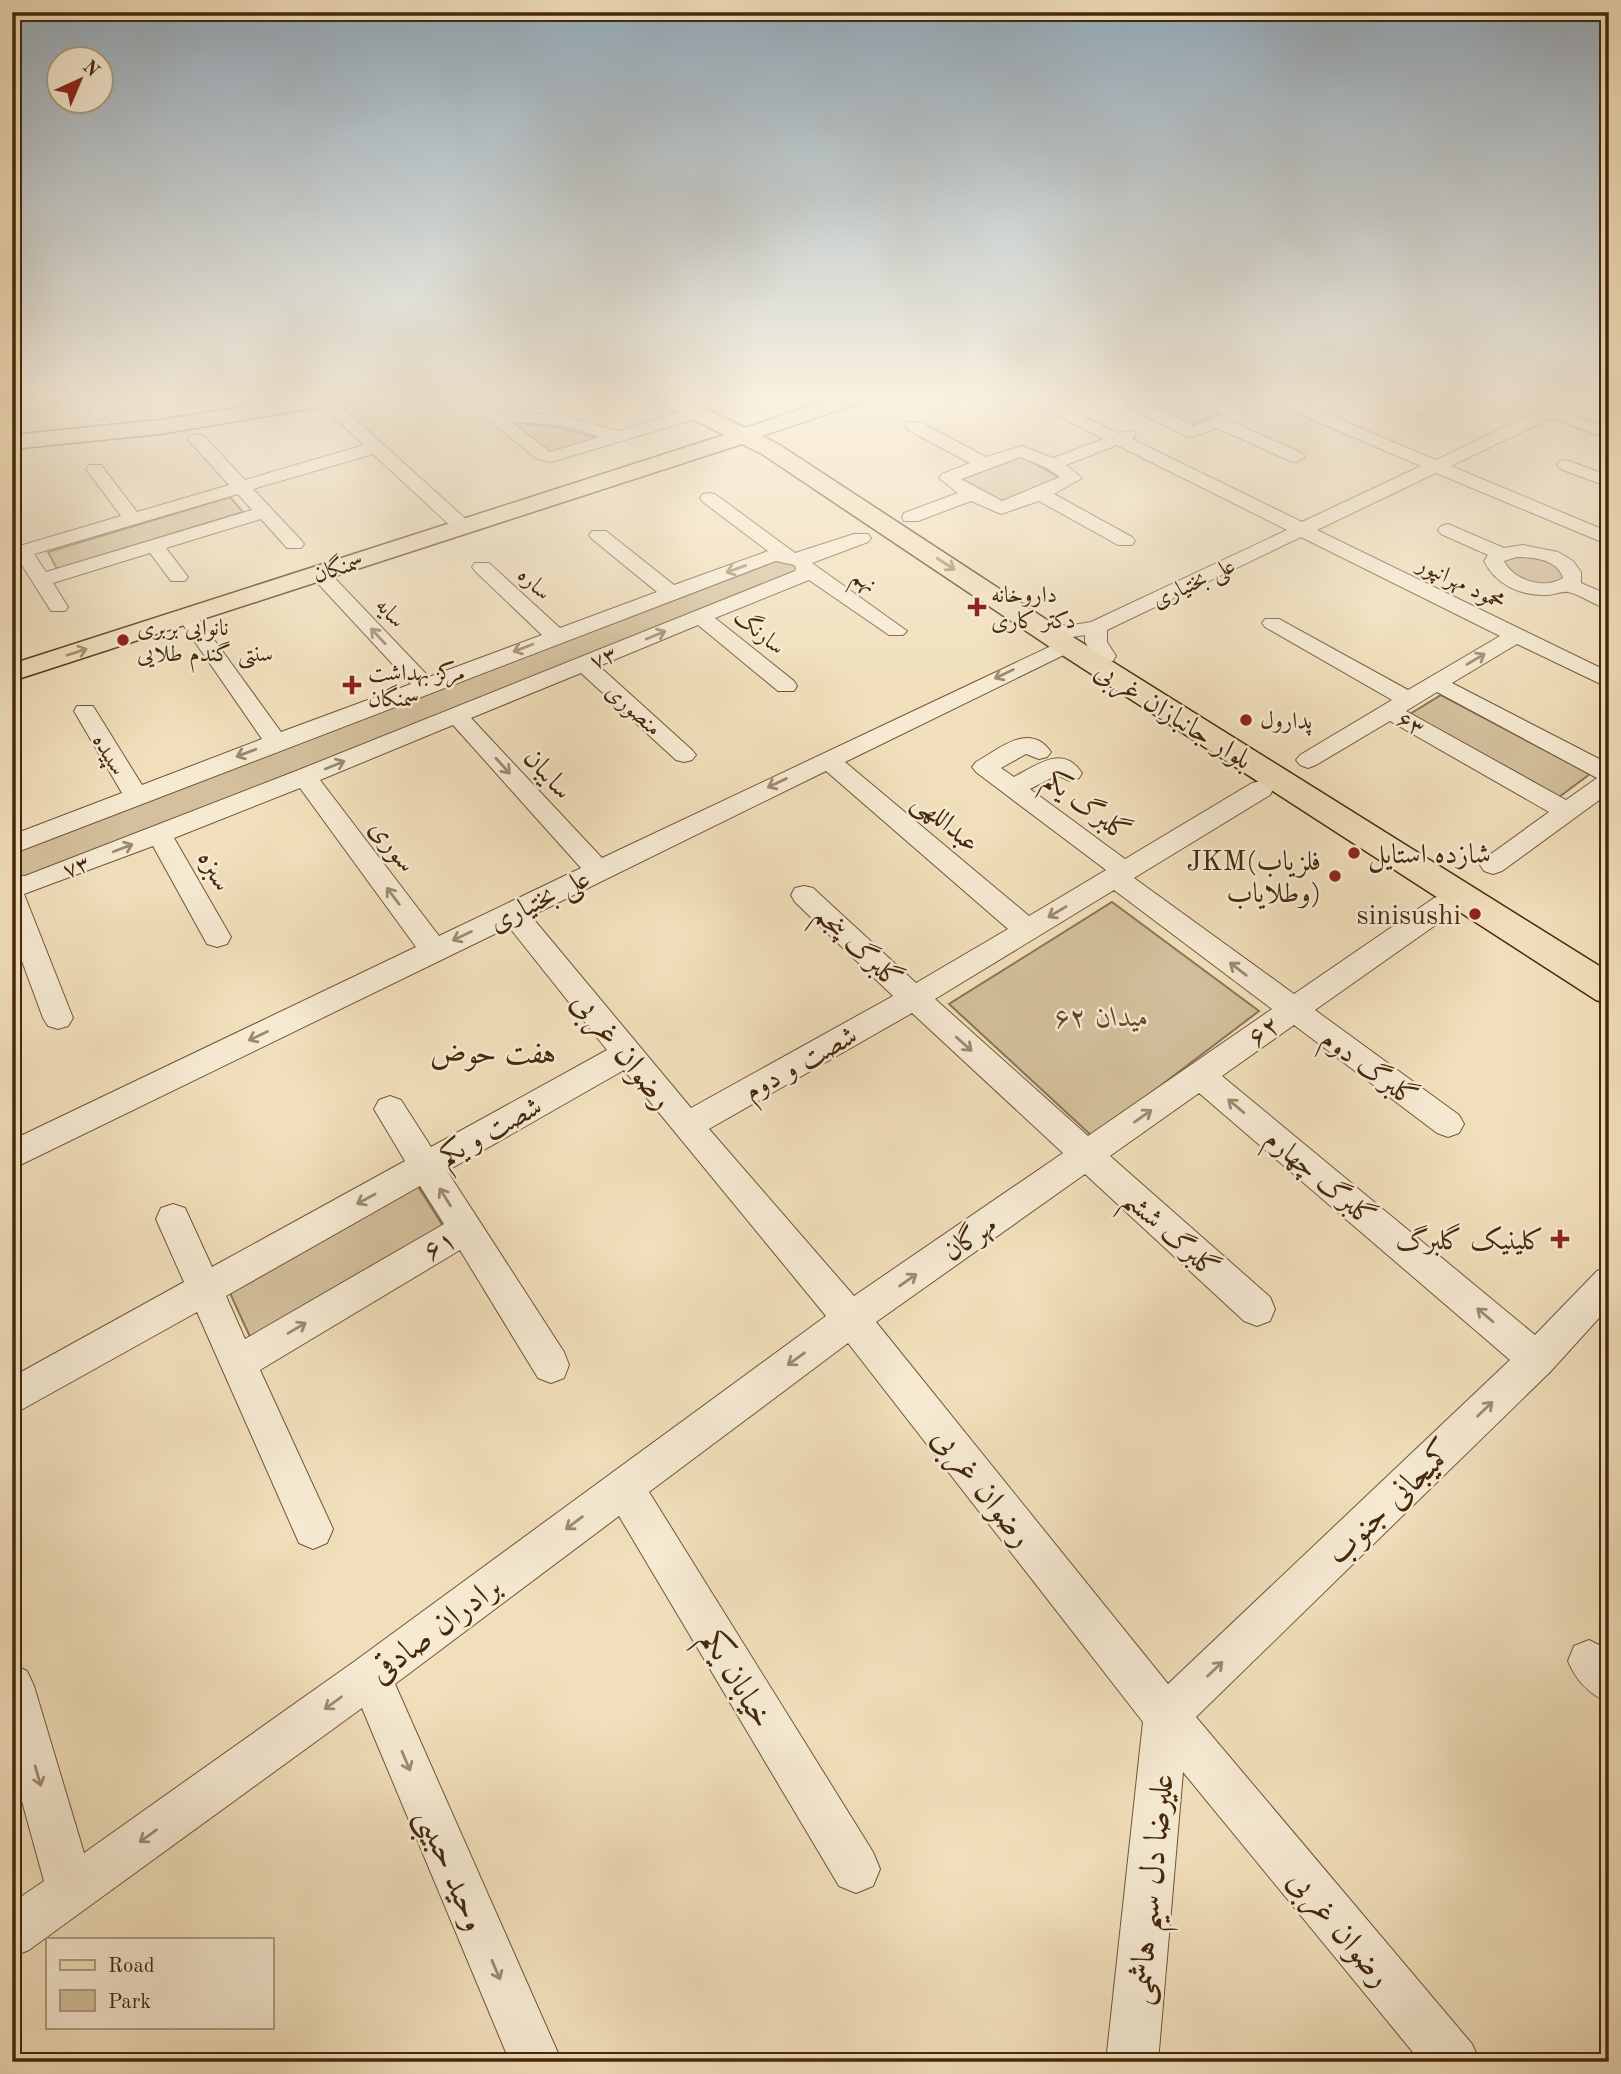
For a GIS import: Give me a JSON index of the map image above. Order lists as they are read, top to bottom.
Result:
{
  "streets": {
    "main road": ["سمنگان", "بلوار جانبازان غربی"],
    "street": [
      "نهم",
      "علی بختیاری",
      "محمود مهرانپور",
      "ساره",
      "سایه",
      "سارنگ",
      "۷۳",
      "منصوری",
      "۶۳",
      "سپیده",
      "سایبان",
      "گلبرگ یکم",
      "عبداللهی",
      "سوری",
      "سبزه",
      "گلبرگ پنجم",
      "۶۲",
      "رضوان غربی",
      "شصت و دوم",
      "گلبرگ دوم",
      "شصت و یکم",
      "گلبرگ چهارم",
      "گلبرگ ششم",
      "مهرگان",
      "۶۱",
      "کمیجانی جنوب",
      "برادران صادقی",
      "خیابان یکم",
      "وحید حبیبی",
      "علیرضا دل سیم هاشمی"
    ]
  },
  "crossings": [
    ["سمنگان", "سایه"],
    ["نهم", "۷۳"],
    ["علی بختیاری", "محمود مهرانپور"],
    ["علی بختیاری", "بلوار جانبازان غربی"],
    ["علی بختیاری", "سایبان"],
    ["علی بختیاری", "عبداللهی"],
    ["علی بختیاری", "سوری"],
    ["علی بختیاری", "رضوان غربی"],
    ["ساره", "۷۳"],
    ["سایه", "۷۳"],
    ["سارنگ", "۷۳"],
    ["۷۳", "منصوری"],
    ["۷۳", "سپیده"],
    ["۷۳", "سایبان"],
    ["۷۳", "سوری"],
    ["۷۳", "سبزه"],
    ["گلبرگ یکم", "۶۲"],
    ["گلبرگ پنجم", "شصت و دوم"],
    ["۶۲", "گلبرگ دوم"],
    ["۶۲", "گلبرگ چهارم"],
    ["۶۲", "گلبرگ ششم"],
    ["۶۲", "مهرگان"],
    ["رضوان غربی", "شصت و دوم"],
    ["رضوان غربی", "شصت و یکم"],
    ["رضوان غربی", "مهرگان"],
    ["رضوان غربی", "کمیجانی جنوب"],
    ["رضوان غربی", "برادران صادقی"],
    ["رضوان غربی", "علیرضا دل سیم هاشمی"],
    ["شصت و یکم", "۶۱"],
    ["گلبرگ چهارم", "کمیجانی جنوب"],
    ["گلبرگ ششم", "مهرگان"],
    ["مهرگان", "برادران صادقی"],
    ["کمیجانی جنوب", "علیرضا دل سیم هاشمی"],
    ["برادران صادقی", "خیابان یکم"],
    ["برادران صادقی", "وحید حبیبی"]
  ],
  "one_way": [
    "سایبان",
    "سوری",
    "گلبرگ چهارم",
    "مهرگان",
    "کمیجانی جنوب",
    "برادران صادقی",
    "وحید حبیبی"
  ],
  "districts": ["هفت حوض"],
  "parks": ["میدان ۶۲"],
  "places": {
    "health": ["داروخانه دکتر کاری", "مرکز بهداشت سمنگان", "کلینیک گلبرگ"],
    "other": [
      "نانوایی بربری سنتی گندم طلایی",
      "پدارول",
      "شازده استایل",
      "JKM(فلزیاب وطلایاب)",
      "sinisushi"
    ]
  },
  "legend": ["Road", "Park"],
  "north": "top right"
}
